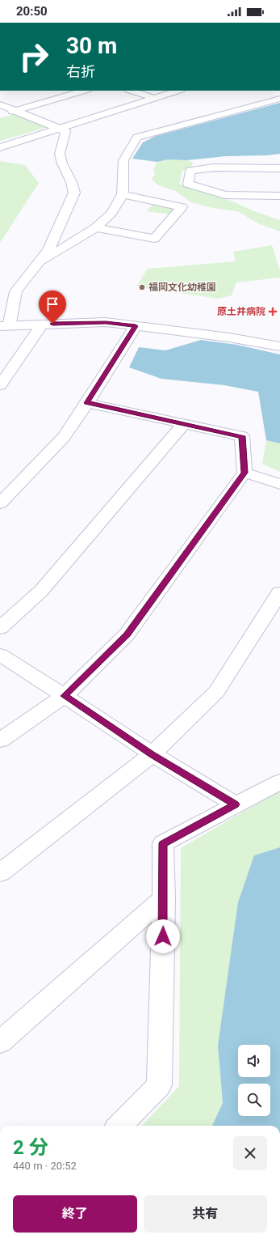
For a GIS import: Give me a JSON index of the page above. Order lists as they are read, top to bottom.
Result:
{
  "places": {
    "other": ["福岡文化幼稚園"],
    "health": ["原土井病院"]
  },
  "page": {
    "status": "20:50",
    "turn": ["30 m", "右折"],
    "heading": ["2 分", "440 m · 20:52"],
    "buttons": ["終了", "共有"]
  }
}
